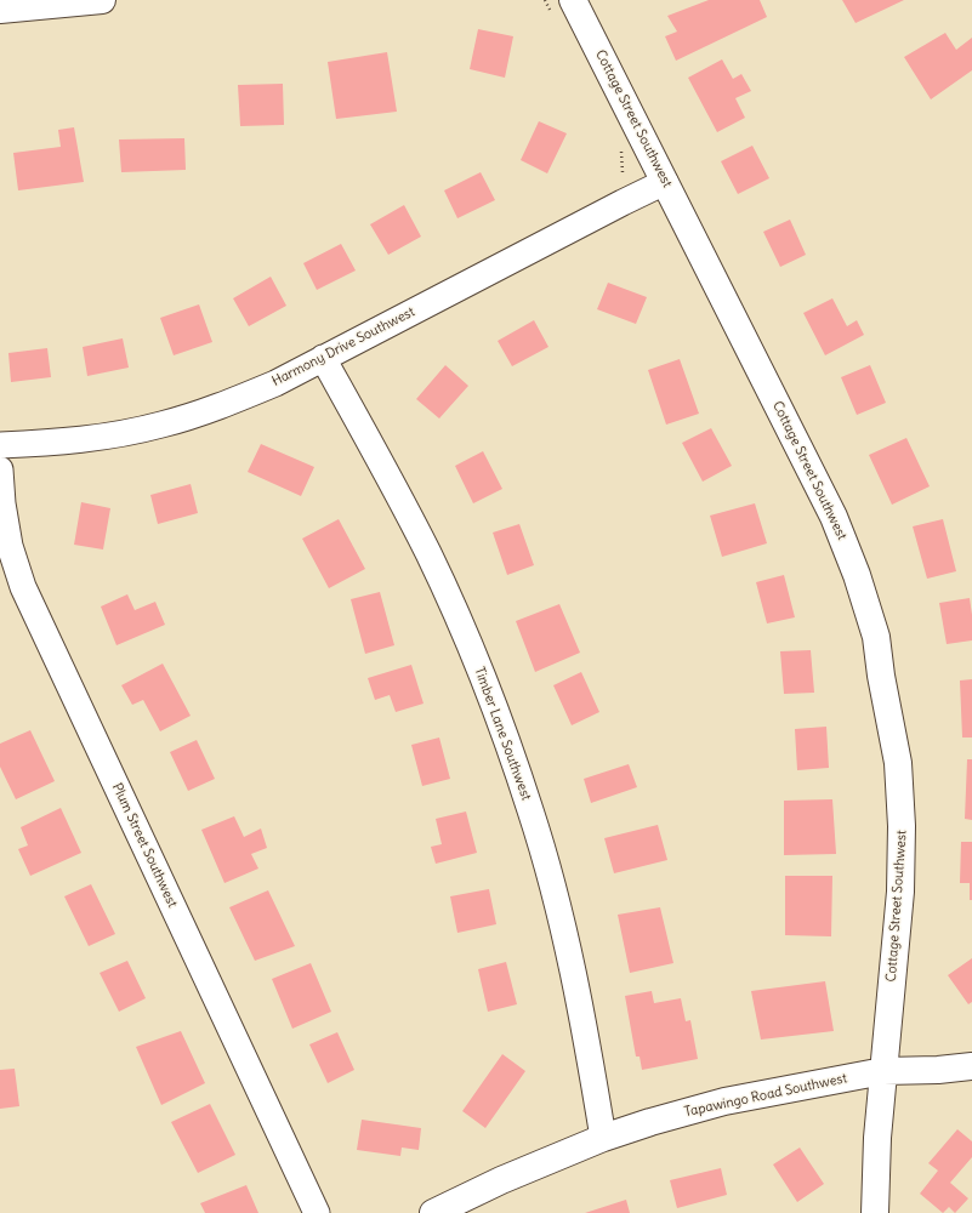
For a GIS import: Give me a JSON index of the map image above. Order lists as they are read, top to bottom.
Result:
{
  "streets": {
    "street": [
      "Cottage Street Southwest",
      "Harmony Drive Southwest",
      "Timber Lane Southwest",
      "Plum Street Southwest",
      "Tapawingo Road Southwest"
    ]
  },
  "crossings": [
    ["Cottage Street Southwest", "Harmony Drive Southwest"],
    ["Cottage Street Southwest", "Tapawingo Road Southwest"],
    ["Harmony Drive Southwest", "Timber Lane Southwest"],
    ["Timber Lane Southwest", "Tapawingo Road Southwest"]
  ]
}
